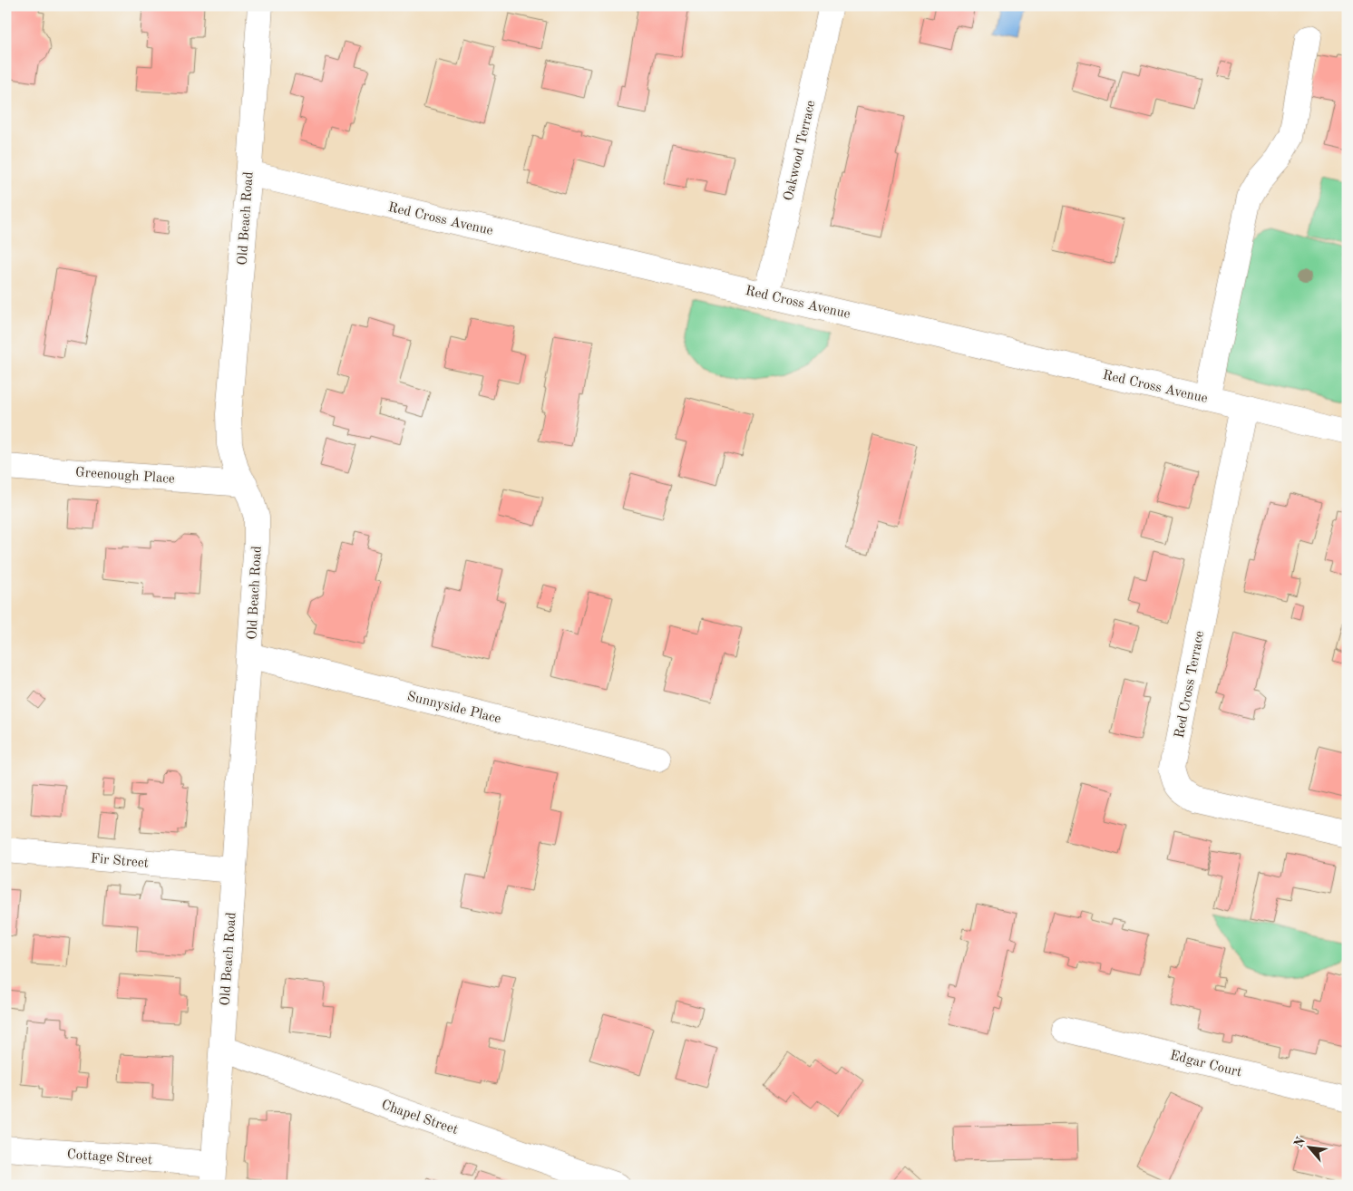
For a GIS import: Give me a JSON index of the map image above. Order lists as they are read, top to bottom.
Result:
{
  "streets": {
    "street": [
      "Oakwood Terrace",
      "Old Beach Road",
      "Red Cross Avenue",
      "Greenough Place",
      "Red Cross Terrace",
      "Sunnyside Place",
      "Fir Street",
      "Edgar Court",
      "Chapel Street",
      "Cottage Street"
    ]
  },
  "crossings": [
    ["Oakwood Terrace", "Red Cross Avenue"],
    ["Old Beach Road", "Red Cross Avenue"],
    ["Old Beach Road", "Greenough Place"],
    ["Old Beach Road", "Sunnyside Place"],
    ["Old Beach Road", "Fir Street"],
    ["Old Beach Road", "Chapel Street"],
    ["Old Beach Road", "Cottage Street"],
    ["Red Cross Avenue", "Red Cross Terrace"]
  ],
  "north": "top left"
}
